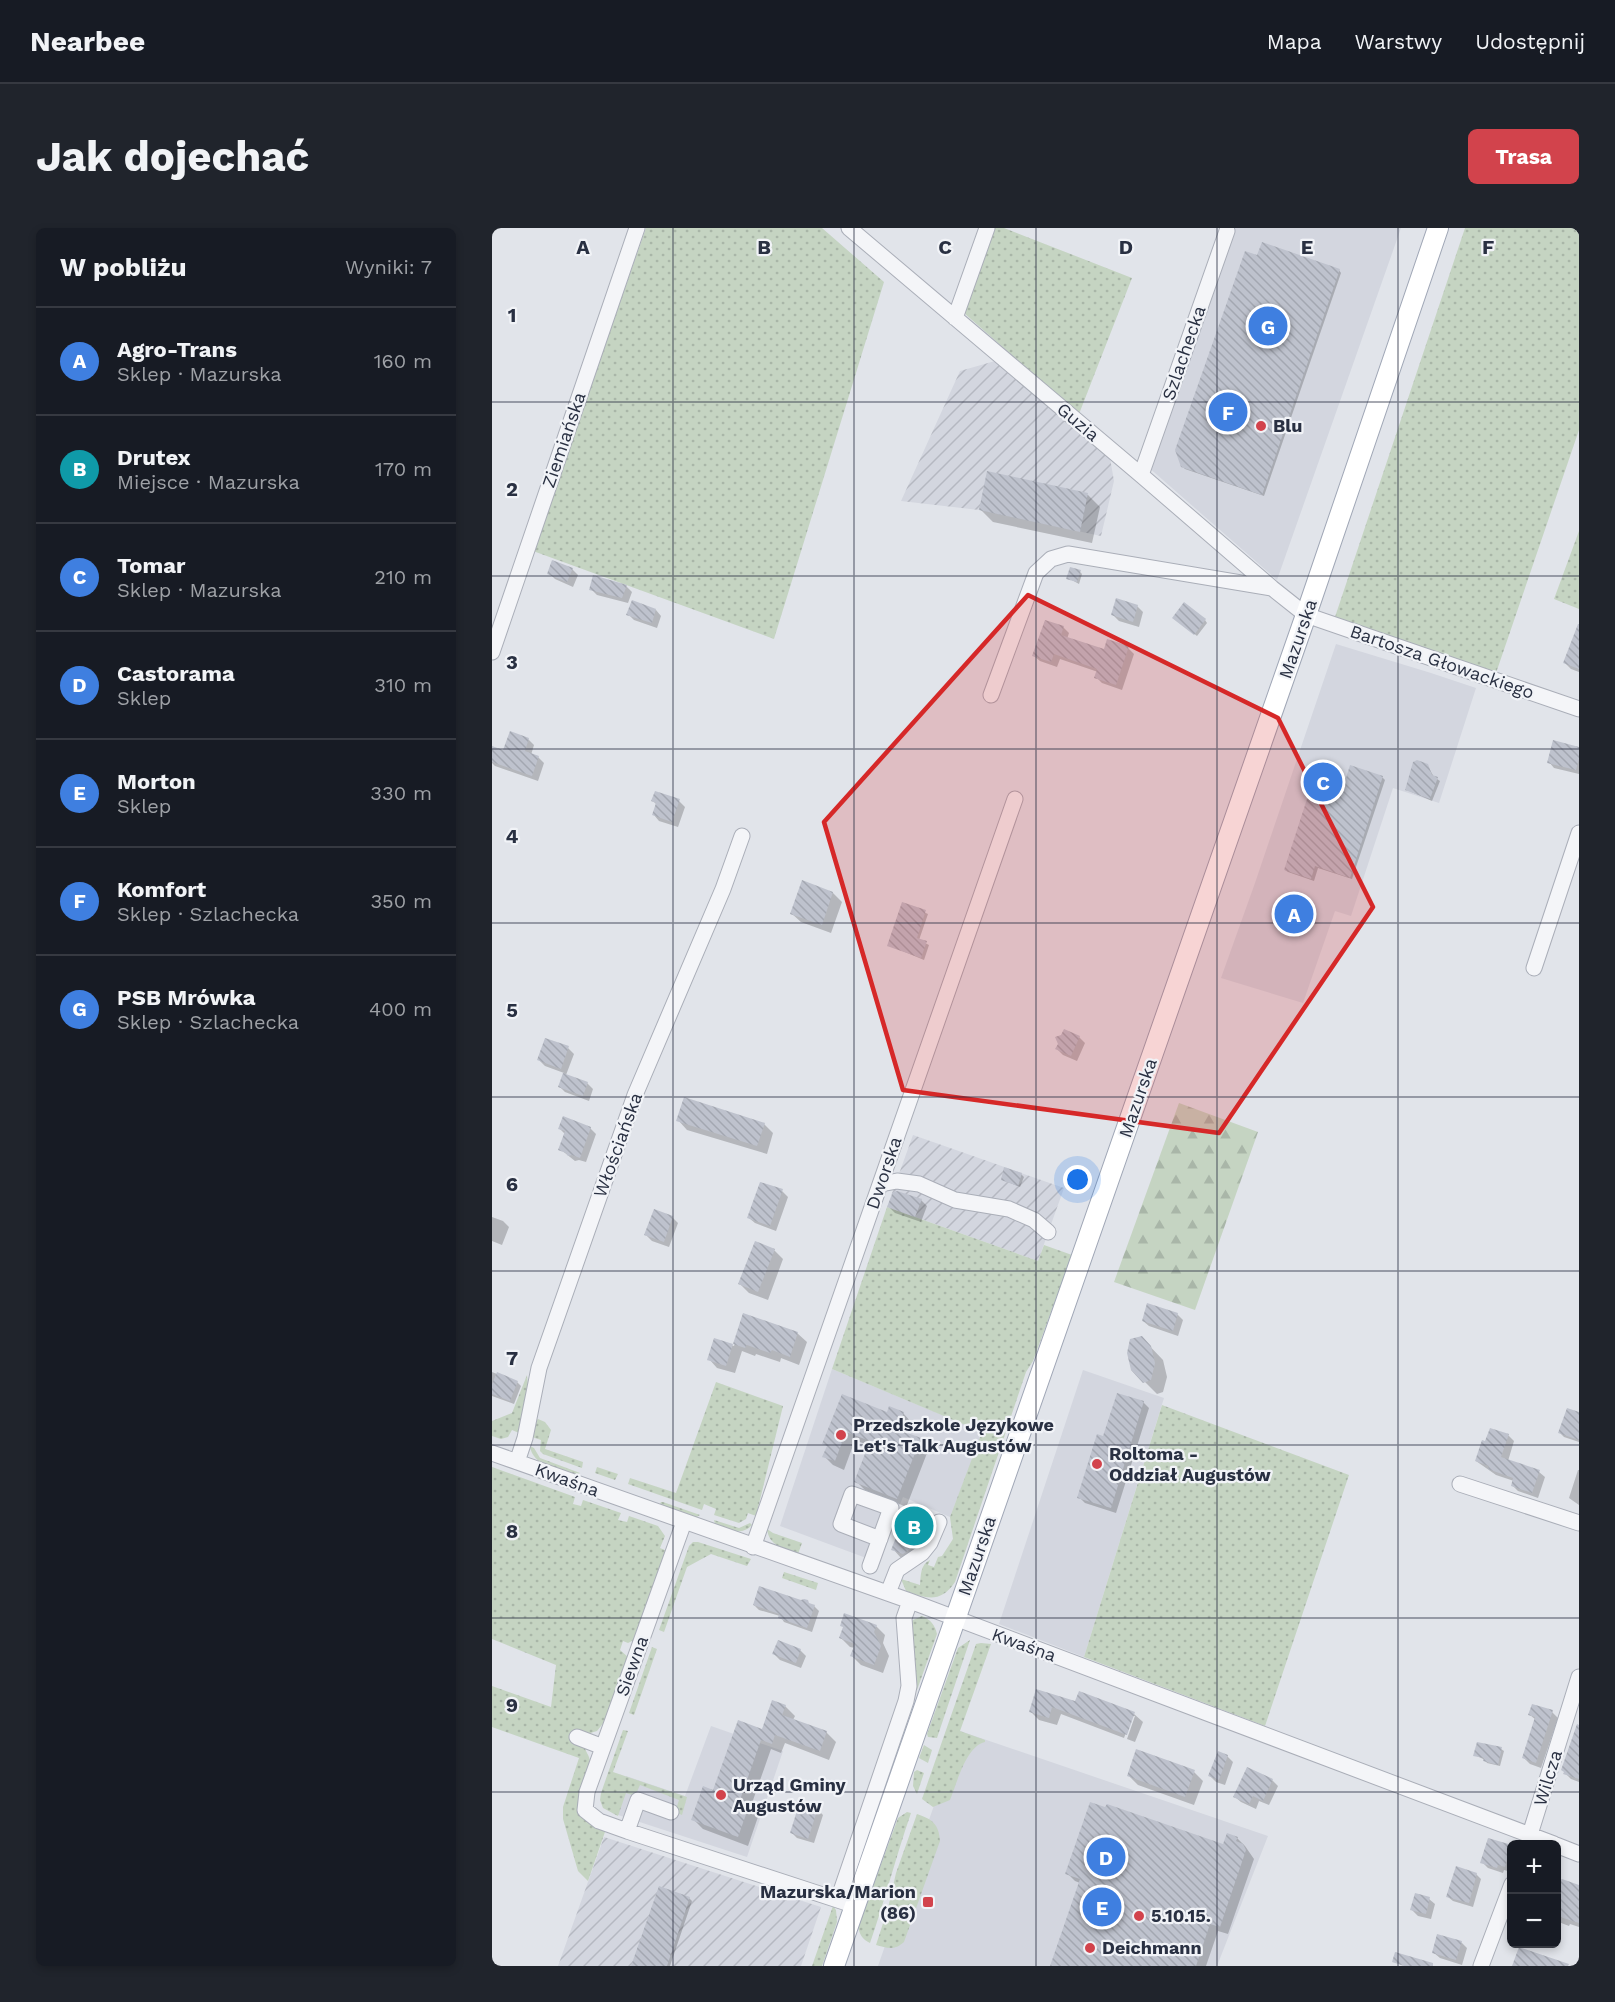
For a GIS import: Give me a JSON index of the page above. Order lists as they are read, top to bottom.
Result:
{
  "streets": {
    "main road": ["Mazurska"],
    "street": [
      "Szlachecka",
      "Guzia",
      "Ziemiańska",
      "Bartosza Głowackiego",
      "Włościańska",
      "Dworska",
      "Kwaśna",
      "Siewna",
      "Wilcza"
    ]
  },
  "crossings": [
    ["Szlachecka", "Guzia"],
    ["Guzia", "Mazurska"],
    ["Guzia", "Bartosza Głowackiego"],
    ["Mazurska", "Bartosza Głowackiego"],
    ["Mazurska", "Kwaśna"],
    ["Włościańska", "Kwaśna"],
    ["Dworska", "Kwaśna"],
    ["Kwaśna", "Siewna"],
    ["Kwaśna", "Wilcza"]
  ],
  "places": {
    "other": [
      "Blu",
      "Przedszkole Językowe Let's Talk Augustów",
      "Roltoma - Oddział Augustów",
      "Urząd Gminy Augustów",
      "5.10.15.",
      "Deichmann"
    ],
    "transit": ["Mazurska/Marion (86)"]
  },
  "page": {
    "header": "Nearbee",
    "nav": ["Mapa", "Warstwy", "Udostępnij"],
    "buttons": "Trasa",
    "title": "Jak dojechać",
    "heading": ["W pobliżu", "Wyniki: 7"],
    "pins": [
      "G",
      "F",
      "C",
      "A",
      "B",
      "D",
      "E"
    ],
    "list": [
      {
        "mark": "A",
        "name": "Agro-Trans",
        "note": "Sklep · Mazurska",
        "value": "160 m"
      },
      {
        "mark": "B",
        "name": "Drutex",
        "note": "Miejsce · Mazurska",
        "value": "170 m"
      },
      {
        "mark": "C",
        "name": "Tomar",
        "note": "Sklep · Mazurska",
        "value": "210 m"
      },
      {
        "mark": "D",
        "name": "Castorama",
        "note": "Sklep",
        "value": "310 m"
      },
      {
        "mark": "E",
        "name": "Morton",
        "note": "Sklep",
        "value": "330 m"
      },
      {
        "mark": "F",
        "name": "Komfort",
        "note": "Sklep · Szlachecka",
        "value": "350 m"
      },
      {
        "mark": "G",
        "name": "PSB Mrówka",
        "note": "Sklep · Szlachecka",
        "value": "400 m"
      }
    ],
    "map_buttons": ["+", "−"]
  },
  "grid": {
    "columns": [
      "A",
      "B",
      "C",
      "D",
      "E",
      "F"
    ],
    "rows": [
      "1",
      "2",
      "3",
      "4",
      "5",
      "6",
      "7",
      "8",
      "9"
    ]
  }
}
